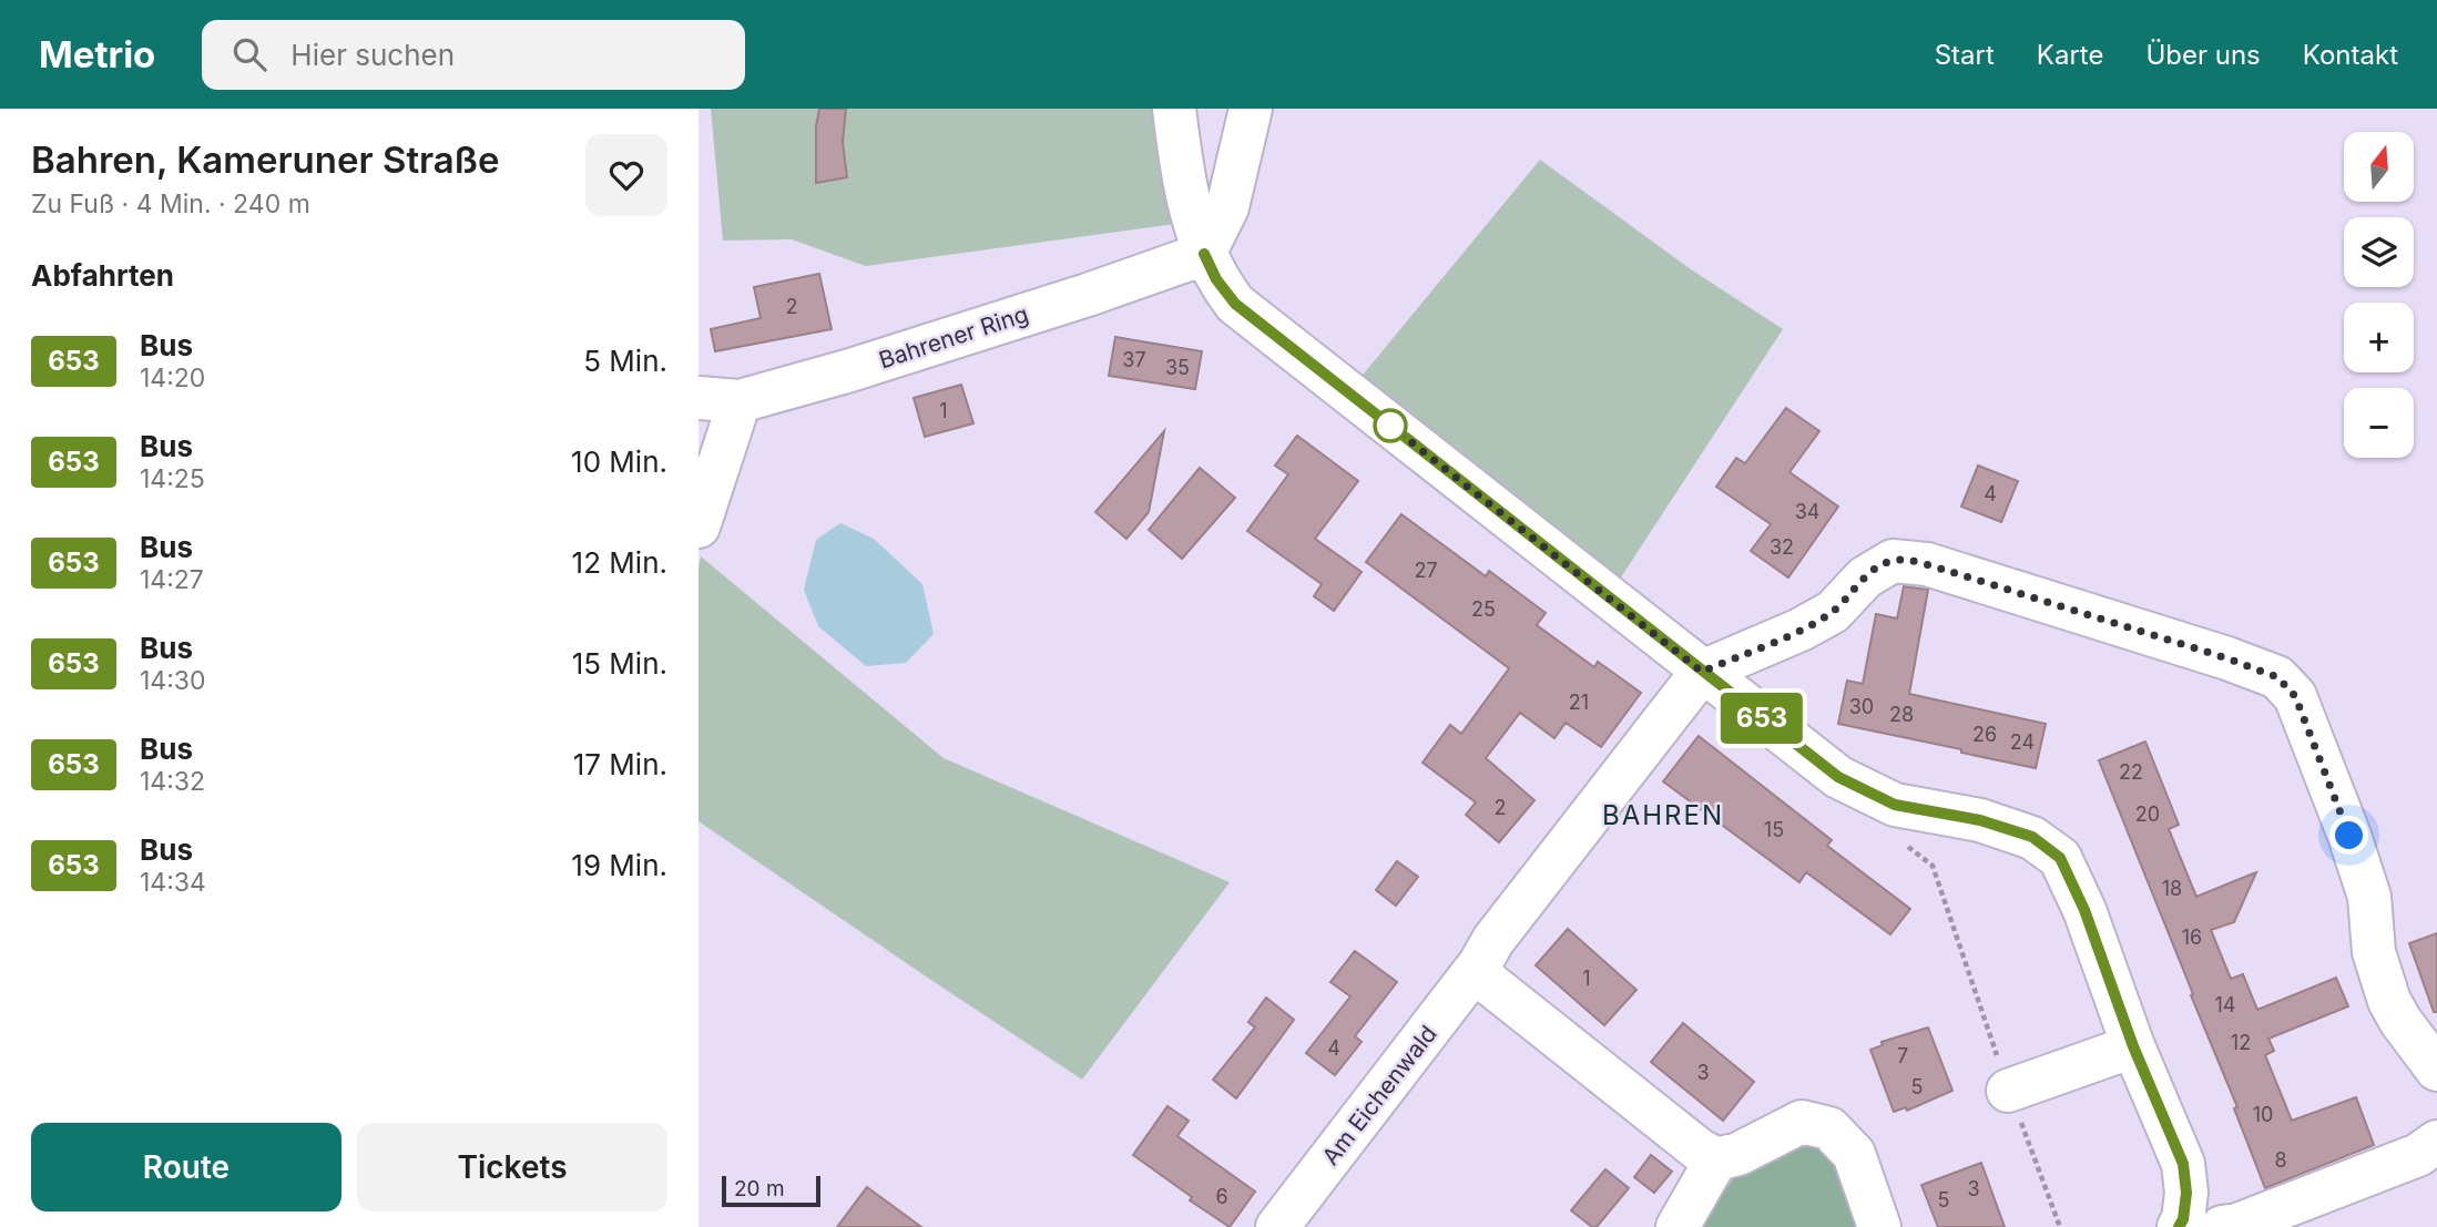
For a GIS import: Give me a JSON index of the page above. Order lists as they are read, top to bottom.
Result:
{
  "streets": {
    "street": ["Bahrener Ring", "Am Eichenwald"]
  },
  "districts": ["BAHREN"],
  "lines": ["bus line 653"],
  "house_numbers": [
    "2",
    "37",
    "35",
    "1",
    "4",
    "34",
    "32",
    "27",
    "25",
    "21",
    "30",
    "28",
    "26",
    "24",
    "22",
    "2",
    "20",
    "15",
    "18",
    "16",
    "1",
    "14",
    "12",
    "4",
    "7",
    "3",
    "5",
    "10",
    "8",
    "3",
    "6",
    "5"
  ],
  "scale_bar": "20 m",
  "north": "top",
  "page": {
    "header": "Metrio",
    "search": "Hier suchen",
    "nav": [
      "Start",
      "Karte",
      "Über uns",
      "Kontakt"
    ],
    "heading": [
      ["Bahren, Kameruner Straße", "Zu Fuß · 4 Min. · 240 m"],
      "Abfahrten"
    ],
    "on_map": "653",
    "map_buttons": ["+", "−"],
    "list": [
      {
        "mark": "653",
        "name": "Bus",
        "note": "14:20",
        "value": "5 Min."
      },
      {
        "mark": "653",
        "name": "Bus",
        "note": "14:25",
        "value": "10 Min."
      },
      {
        "mark": "653",
        "name": "Bus",
        "note": "14:27",
        "value": "12 Min."
      },
      {
        "mark": "653",
        "name": "Bus",
        "note": "14:30",
        "value": "15 Min."
      },
      {
        "mark": "653",
        "name": "Bus",
        "note": "14:32",
        "value": "17 Min."
      },
      {
        "mark": "653",
        "name": "Bus",
        "note": "14:34",
        "value": "19 Min."
      }
    ],
    "buttons": ["Route", "Tickets"],
    "scale": "20 m"
  }
}
